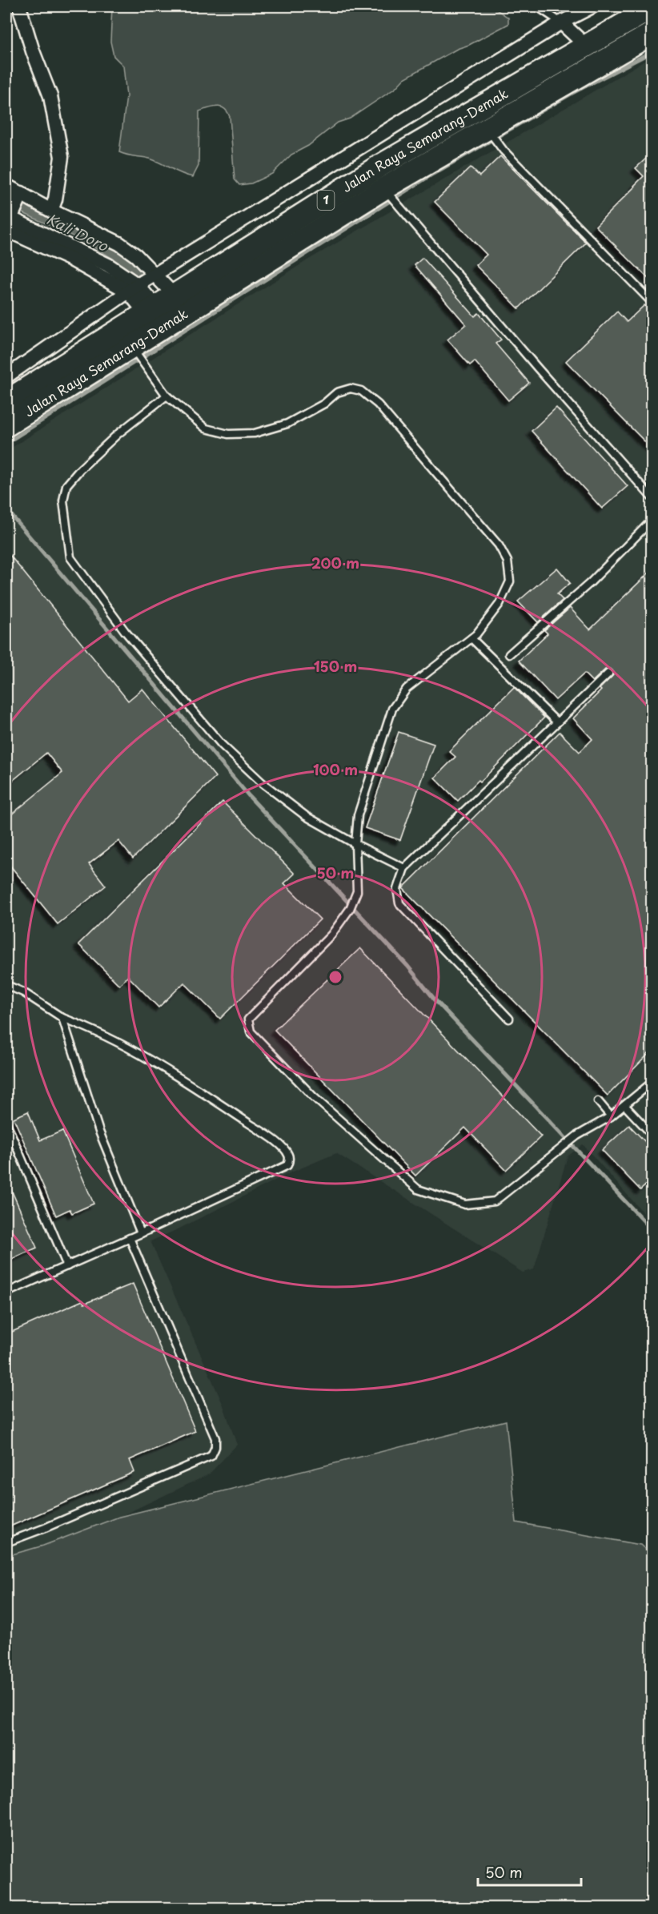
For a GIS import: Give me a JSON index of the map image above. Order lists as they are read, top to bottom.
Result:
{
  "streets": {
    "highway": ["Jalan Raya Semarang-Demak", "1"]
  },
  "water": ["Kali Doro"],
  "scale_bar": "50 m",
  "rings": [
    "200 m",
    "150 m",
    "100 m",
    "50 m"
  ]
}
